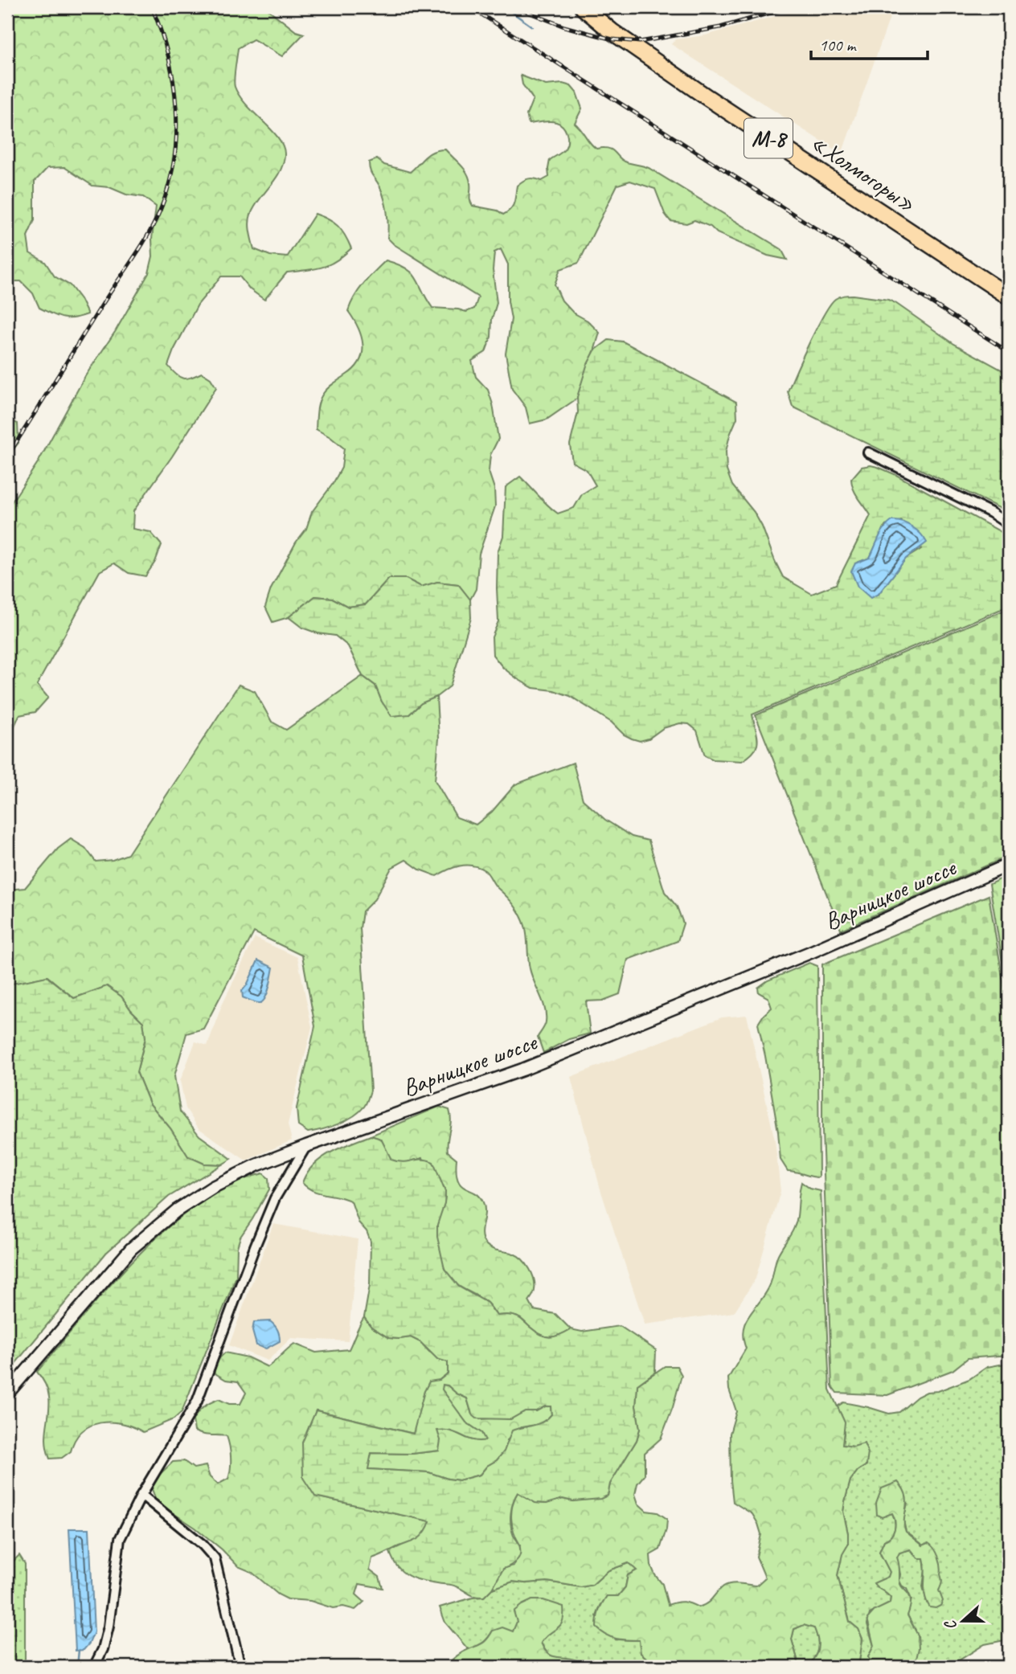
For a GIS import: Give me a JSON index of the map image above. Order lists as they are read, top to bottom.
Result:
{
  "streets": {
    "highway": ["М-8", "«Холмогоры»"],
    "street": ["Варницкое шоссе"]
  },
  "scale_bar": "100 m",
  "north": "left"
}
